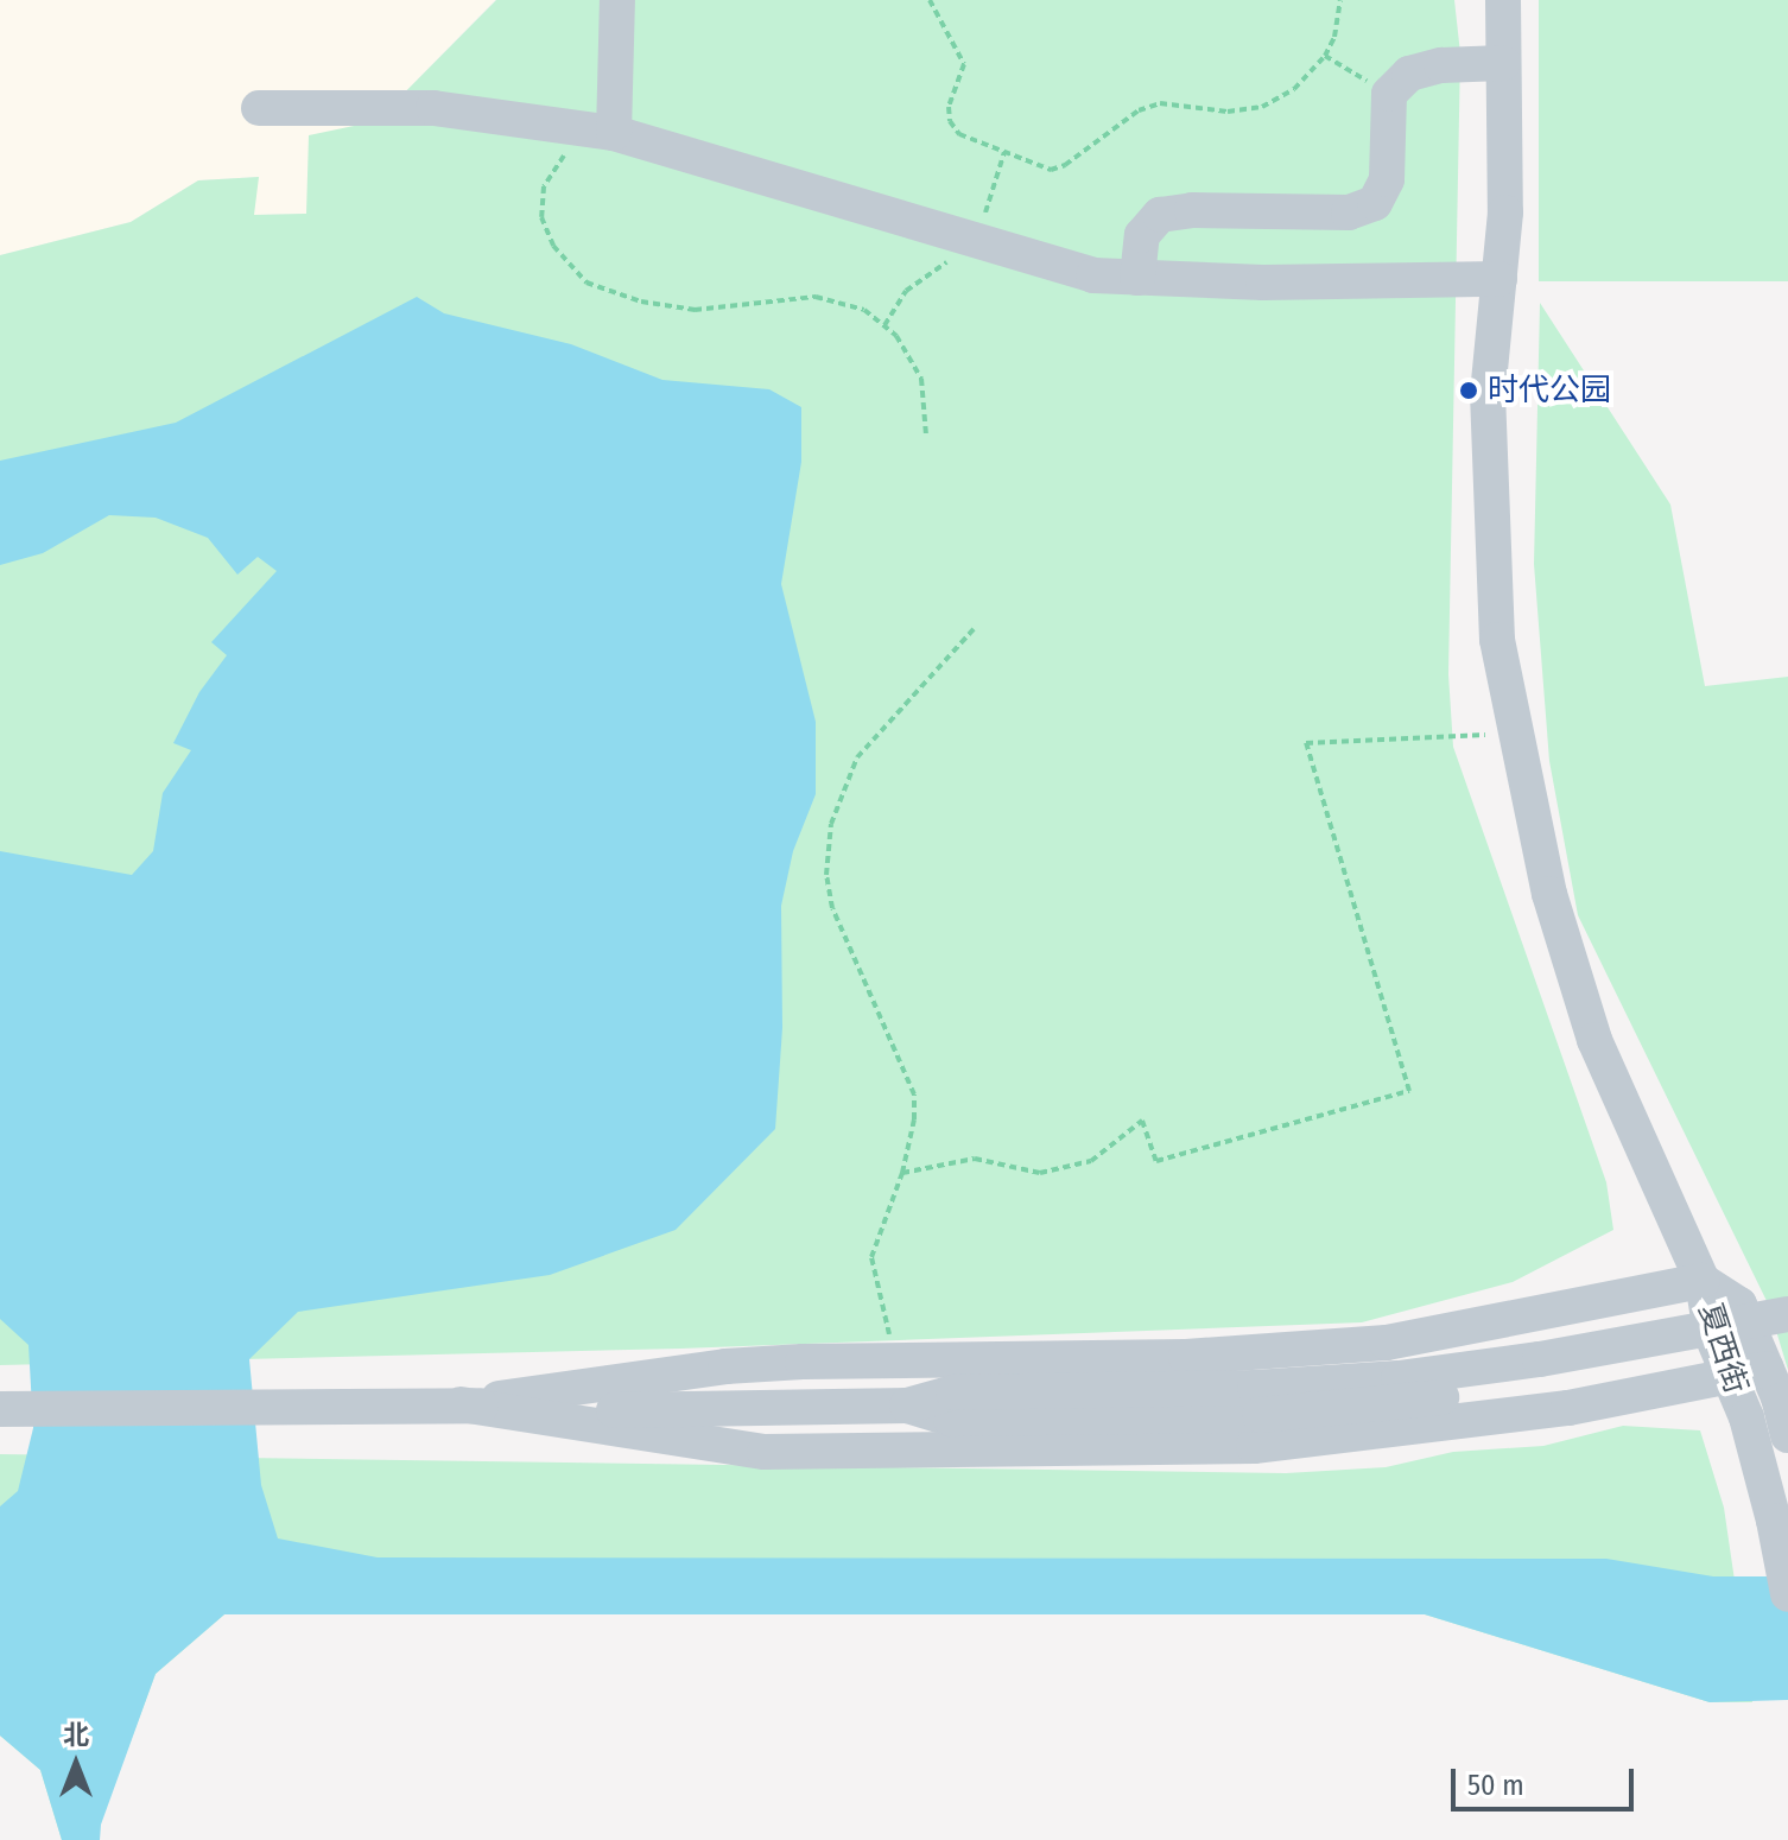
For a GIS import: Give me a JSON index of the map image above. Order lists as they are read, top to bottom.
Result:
{
  "streets": {
    "street": ["夏西街"]
  },
  "places": ["时代公园"],
  "scale_bar": "50 m",
  "north": "top"
}
